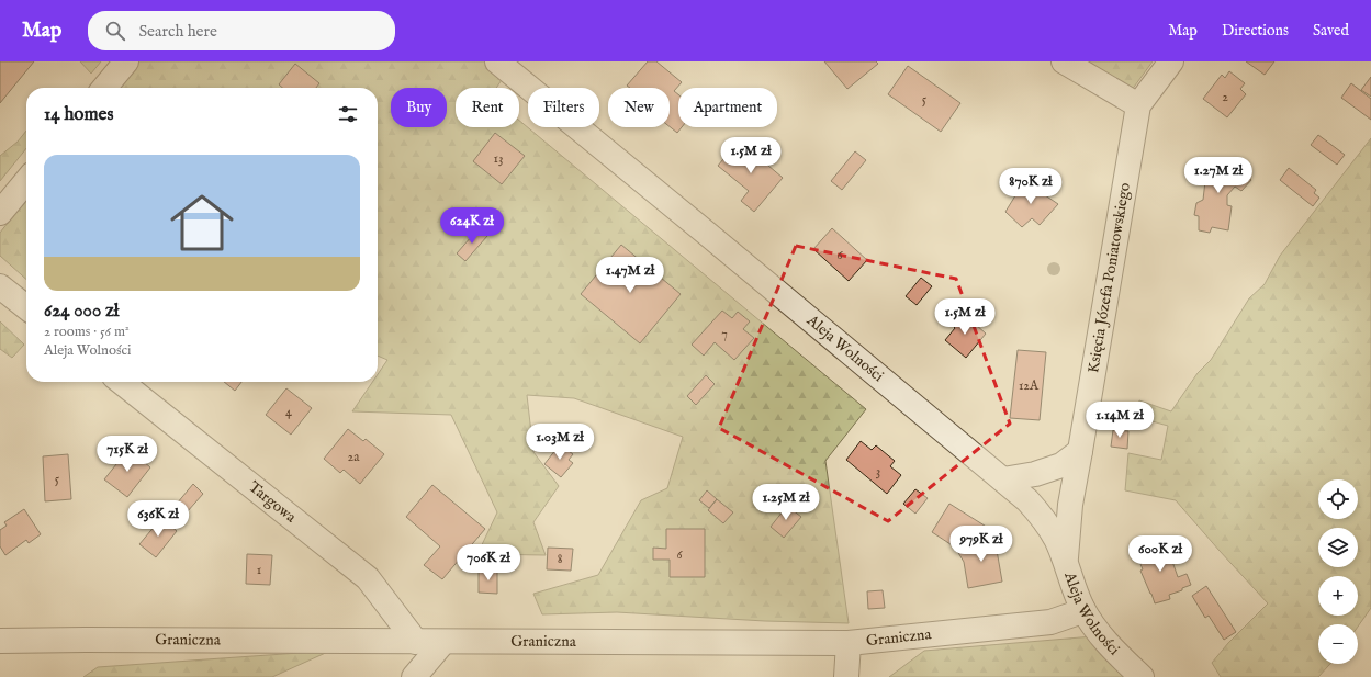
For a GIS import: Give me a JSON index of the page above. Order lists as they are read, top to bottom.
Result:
{
  "streets": {
    "street": [
      "Księcia Józefa Poniatowskiego",
      "Aleja Wolności",
      "Targowa",
      "Graniczna"
    ]
  },
  "crossings": [
    ["Księcia Józefa Poniatowskiego", "Aleja Wolności"],
    ["Aleja Wolności", "Graniczna"],
    ["Targowa", "Graniczna"]
  ],
  "house_numbers": [
    "2",
    "5",
    "13",
    "6",
    "7",
    "12A",
    "4",
    "2a",
    "3",
    "5",
    "6",
    "8",
    "1"
  ],
  "page": {
    "header": "Map",
    "search": "Search here",
    "nav": ["Map", "Directions", "Saved"],
    "chip": [
      "Buy",
      "Rent",
      "Filters",
      "New",
      "Apartment"
    ],
    "heading": "14 homes",
    "price": [
      "1.5M zł",
      "1.27M zł",
      "870K zł",
      "624K zł",
      "1.47M zł",
      "1.5M zł",
      "1.14M zł",
      "1.03M zł",
      "715K zł",
      "1.25M zł",
      "636K zł",
      "979K zł",
      "600K zł",
      "706K zł"
    ],
    "list": [
      {
        "name": "624 000 zł",
        "note": "2 rooms · 56 m² · Aleja Wolności"
      }
    ],
    "map_buttons": ["+", "−"]
  }
}
